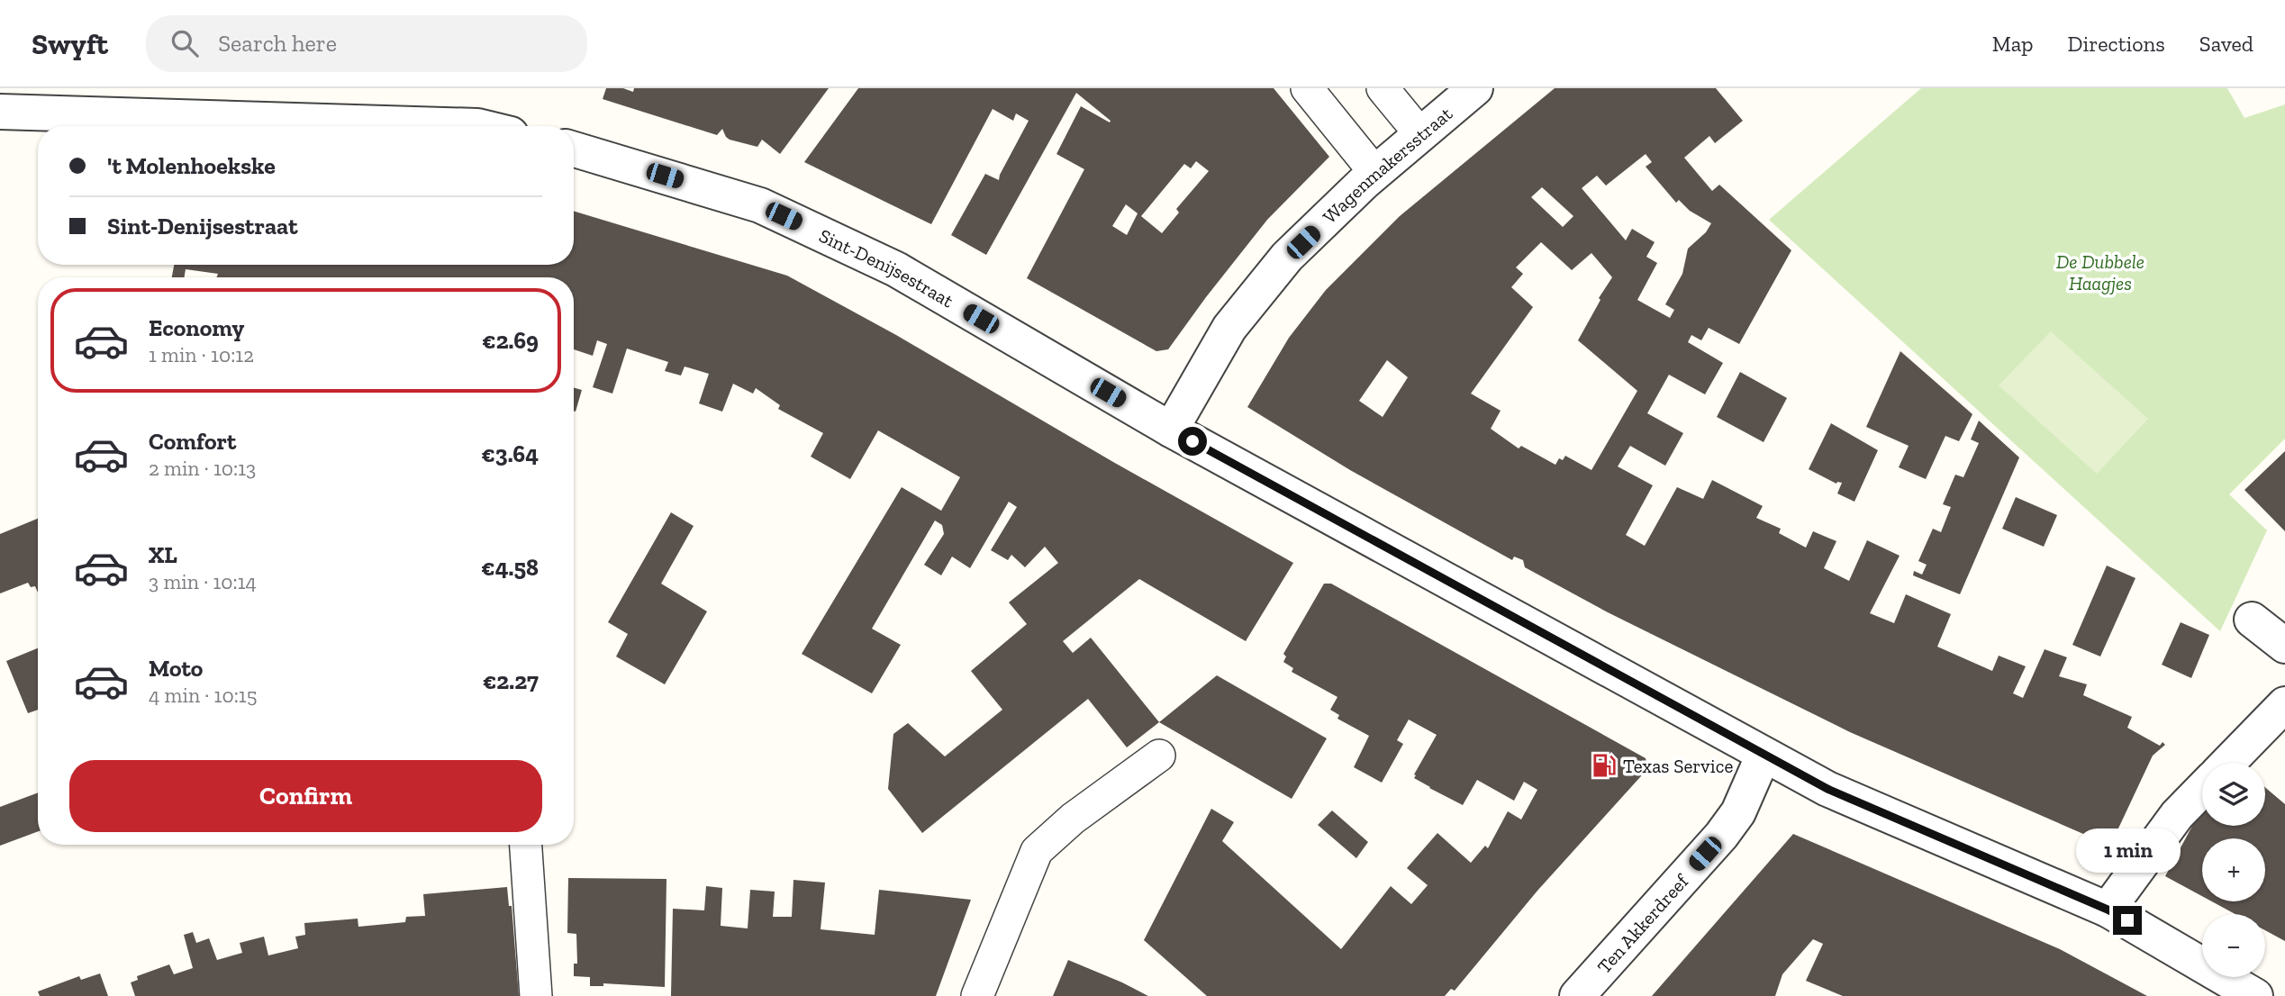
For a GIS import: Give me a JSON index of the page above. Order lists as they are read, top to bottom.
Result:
{
  "streets": {
    "street": ["Wagenmakersstraat", "Sint-Denijsestraat", "Ten Akkerdreef"]
  },
  "crossings": [
    ["Wagenmakersstraat", "Sint-Denijsestraat"],
    ["Sint-Denijsestraat", "Ten Akkerdreef"]
  ],
  "parks": ["De Dubbele Haagjes"],
  "places": {
    "fuel station": ["Texas Service"]
  },
  "page": {
    "header": "Swyft",
    "search": "Search here",
    "nav": ["Map", "Directions", "Saved"],
    "banner": ["'t Molenhoekske", "Sint-Denijsestraat"],
    "list": [
      {
        "name": "Economy",
        "note": "1 min · 10:12",
        "value": "€2.69"
      },
      {
        "name": "Comfort",
        "note": "2 min · 10:13",
        "value": "€3.64"
      },
      {
        "name": "XL",
        "note": "3 min · 10:14",
        "value": "€4.58"
      },
      {
        "name": "Moto",
        "note": "4 min · 10:15",
        "value": "€2.27"
      }
    ],
    "buttons": "Confirm",
    "map_buttons": ["+", "−"],
    "bubble": "1 min"
  }
}
